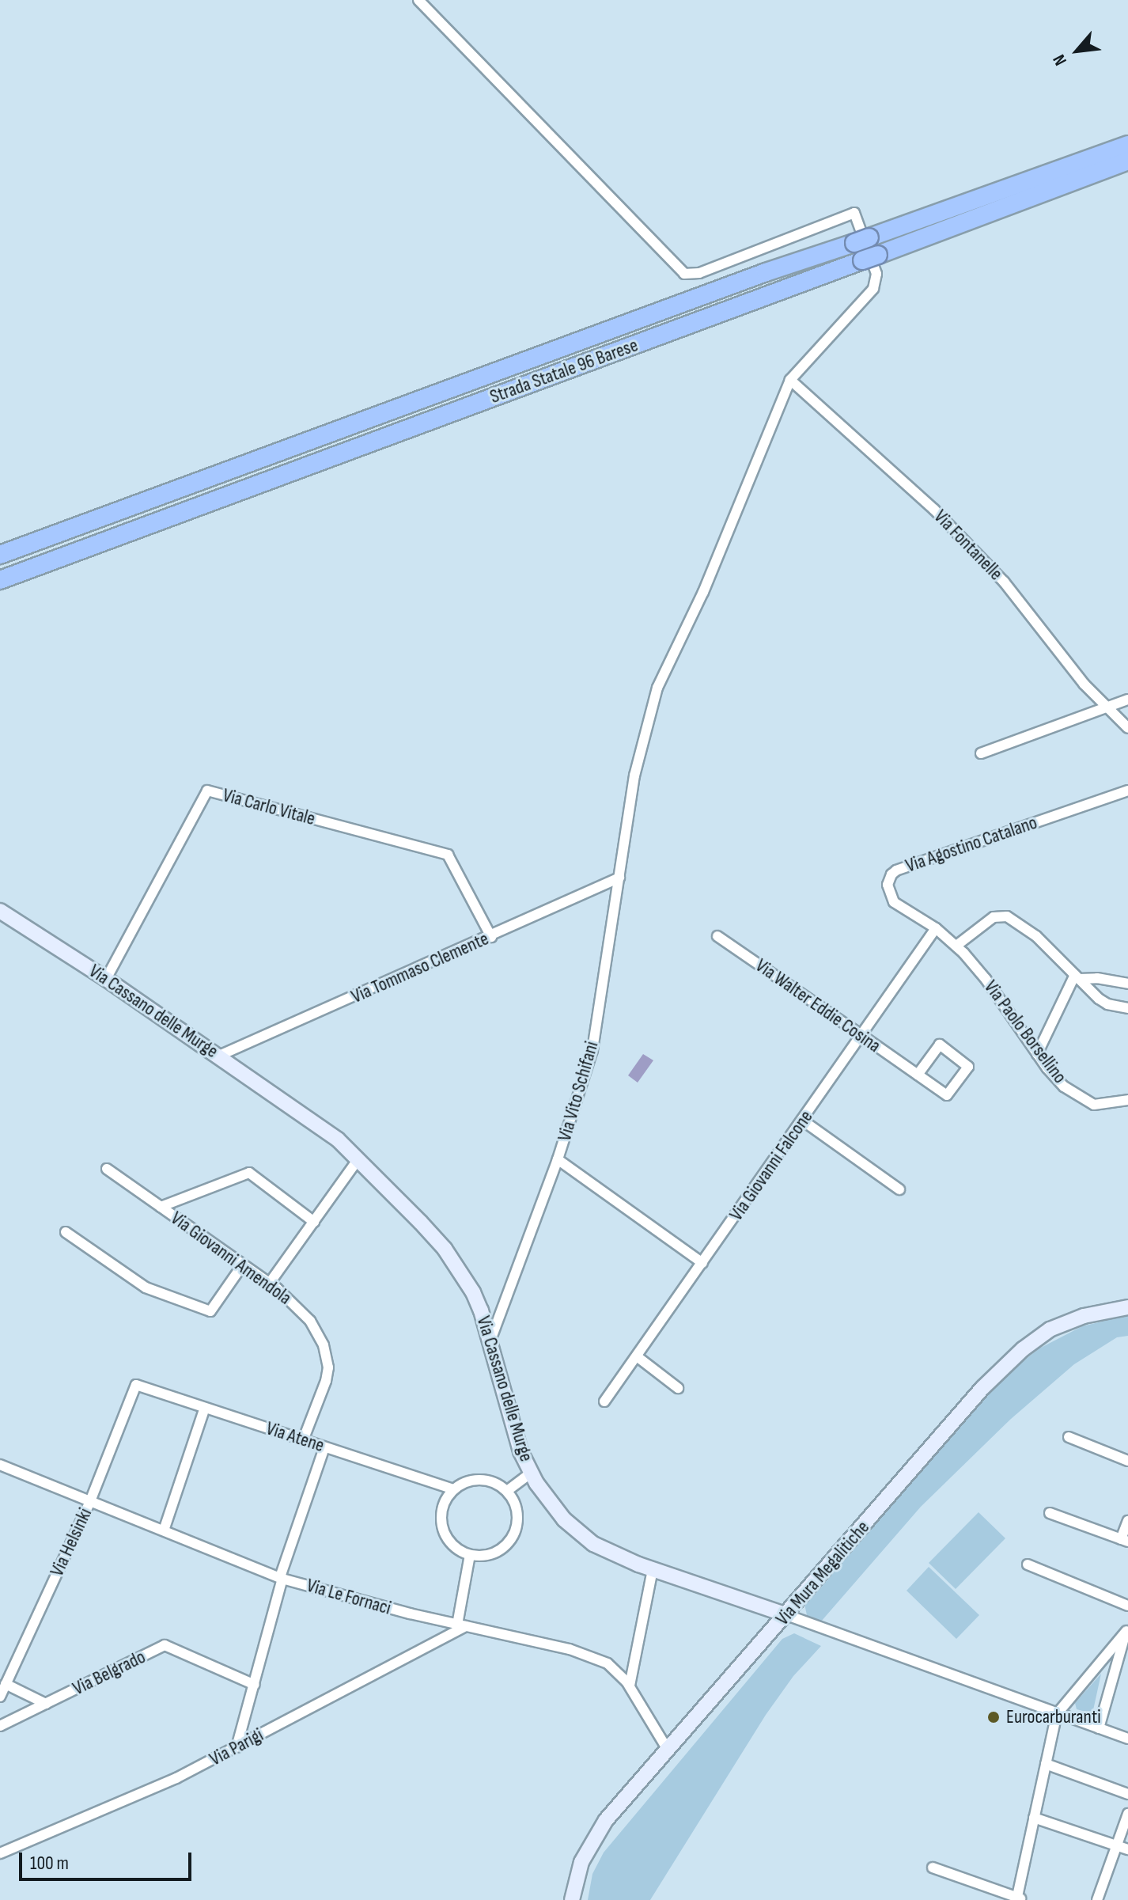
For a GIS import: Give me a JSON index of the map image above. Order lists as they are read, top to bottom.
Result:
{
  "streets": {
    "highway": ["Strada Statale 96 Barese"],
    "street": [
      "Via Fontanelle",
      "Via Carlo Vitale",
      "Via Agostino Catalano",
      "Via Tommaso Clemente",
      "Via Walter Eddie Cosina",
      "Via Cassano delle Murge",
      "Via Paolo Borsellino",
      "Via Vito Schifani",
      "Via Giovanni Falcone",
      "Via Giovanni Amendola",
      "Via Atene",
      "Via Helsinki",
      "Via Mura Megalitiche",
      "Via Le Fornaci",
      "Via Belgrado",
      "Via Parigi"
    ]
  },
  "crossings": [
    ["Via Fontanelle", "Via Vito Schifani"],
    ["Via Carlo Vitale", "Via Tommaso Clemente"],
    ["Via Carlo Vitale", "Via Cassano delle Murge"],
    ["Via Agostino Catalano", "Via Paolo Borsellino"],
    ["Via Agostino Catalano", "Via Giovanni Falcone"],
    ["Via Tommaso Clemente", "Via Cassano delle Murge"],
    ["Via Tommaso Clemente", "Via Vito Schifani"],
    ["Via Walter Eddie Cosina", "Via Giovanni Falcone"],
    ["Via Cassano delle Murge", "Via Vito Schifani"],
    ["Via Cassano delle Murge", "Via Mura Megalitiche"],
    ["Via Paolo Borsellino", "Via Giovanni Falcone"],
    ["Via Giovanni Amendola", "Via Atene"],
    ["Via Atene", "Via Helsinki"],
    ["Via Helsinki", "Via Le Fornaci"],
    ["Via Mura Megalitiche", "Via Le Fornaci"],
    ["Via Le Fornaci", "Via Parigi"]
  ],
  "places": ["Eurocarburanti"],
  "scale_bar": "100 m",
  "north": "bottom left"
}
